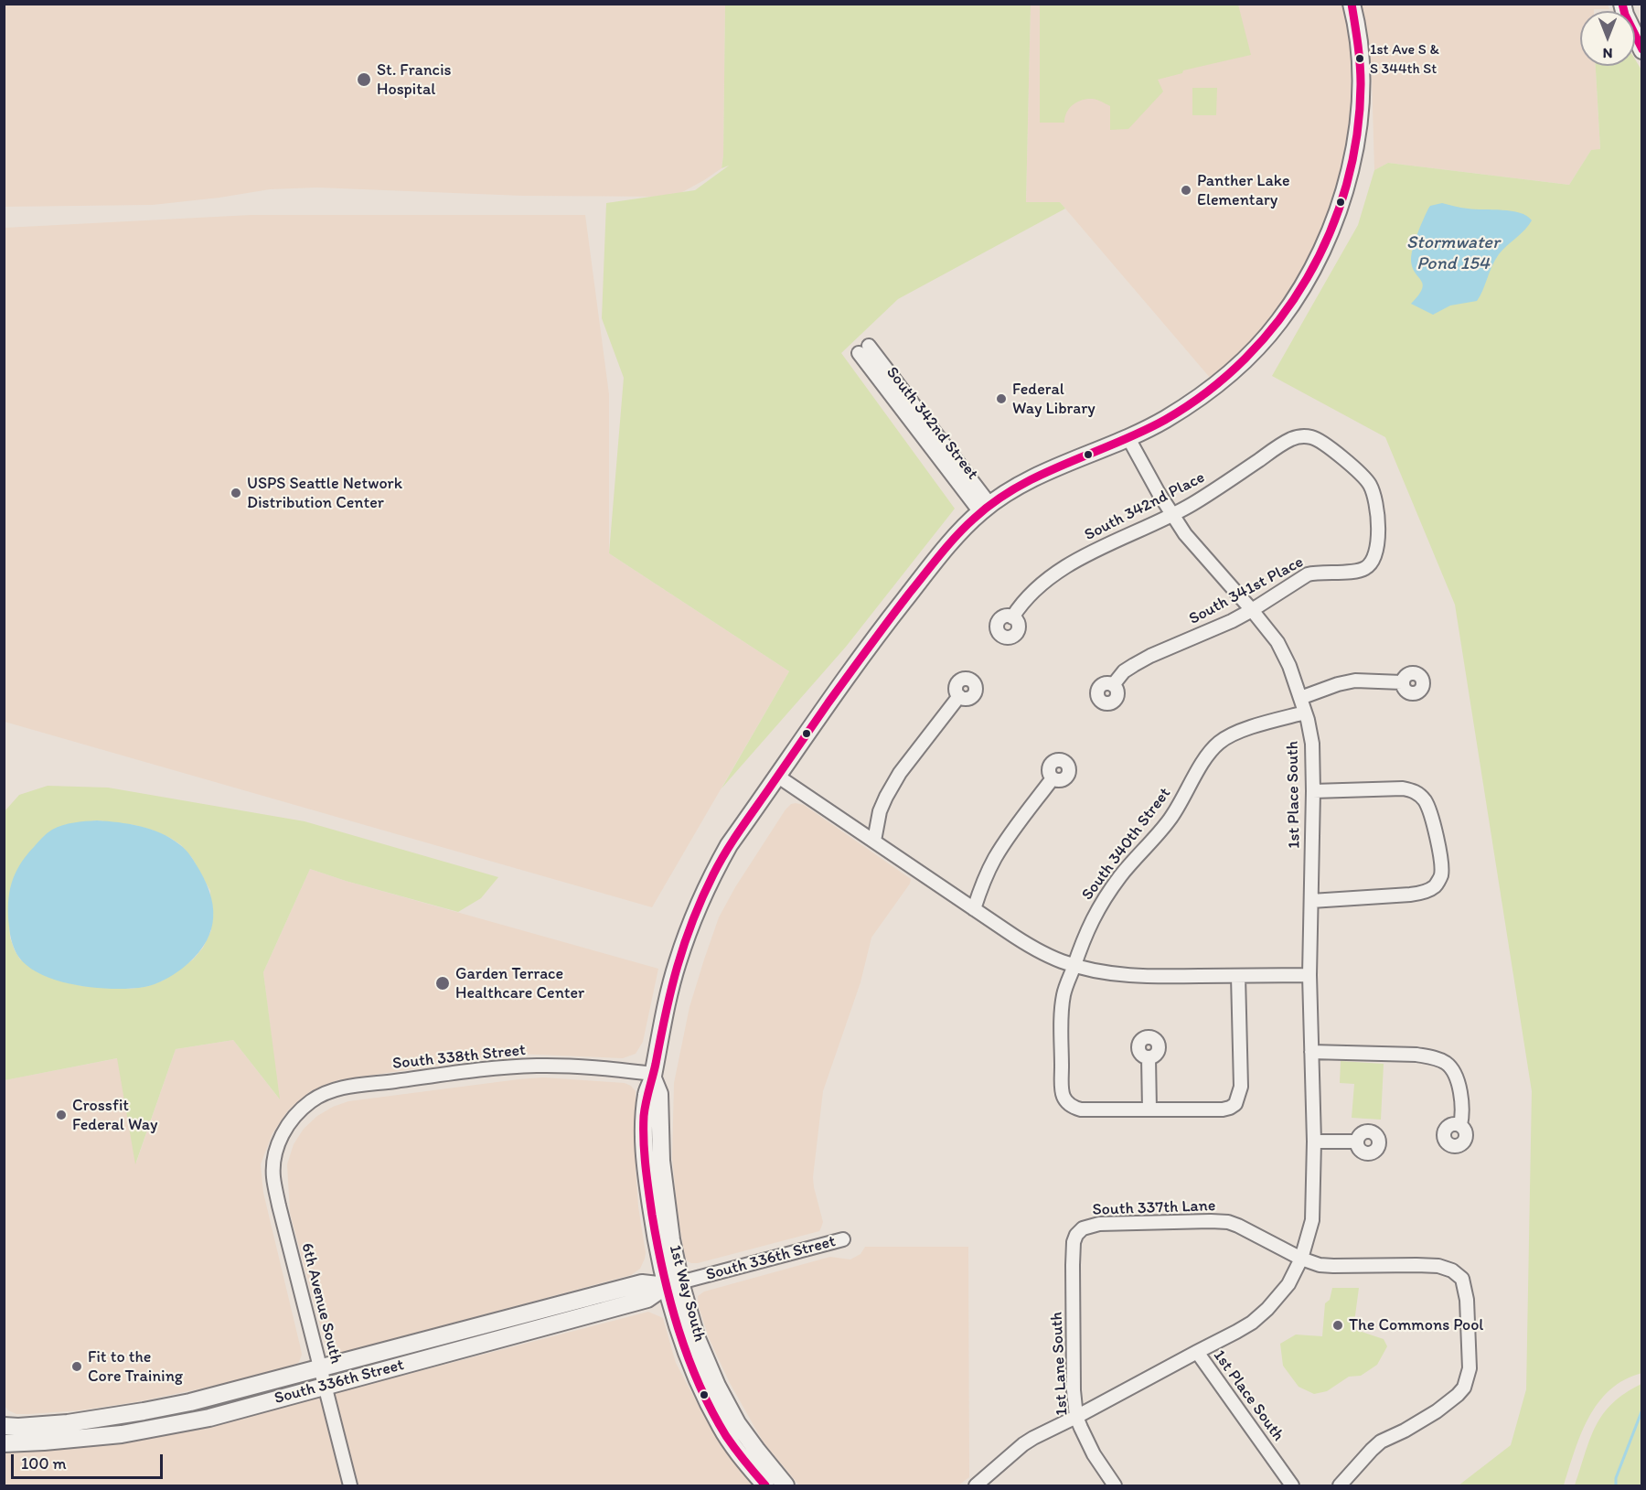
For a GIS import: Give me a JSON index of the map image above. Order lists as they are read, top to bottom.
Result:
{
  "streets": {
    "main road": ["South 336th Street", "1st Way South"],
    "street": [
      "South 342nd Street",
      "South 342nd Place",
      "South 341st Place",
      "1st Place South",
      "South 340th Street",
      "South 338th Street",
      "South 337th Lane",
      "6th Avenue South",
      "1st Lane South"
    ]
  },
  "crossings": [
    ["South 342nd Street", "1st Way South"],
    ["South 342nd Place", "South 341st Place"],
    ["South 342nd Place", "1st Place South"],
    ["South 341st Place", "1st Place South"],
    ["1st Place South", "South 340th Street"],
    ["1st Place South", "South 337th Lane"],
    ["1st Place South", "1st Way South"],
    ["South 338th Street", "1st Way South"],
    ["South 338th Street", "6th Avenue South"],
    ["South 337th Lane", "1st Lane South"],
    ["South 336th Street", "1st Way South"],
    ["South 336th Street", "6th Avenue South"]
  ],
  "water": ["Stormwater Pond 154"],
  "places": [
    "1st Ave S & S 344th St",
    "St. Francis Hospital",
    "Panther Lake Elementary",
    "Federal Way Library",
    "USPS Seattle Network Distribution Center",
    "Garden Terrace Healthcare Center",
    "Crossfit Federal Way",
    "The Commons Pool",
    "Fit to the Core Training"
  ],
  "scale_bar": "100 m",
  "north": "bottom"
}
